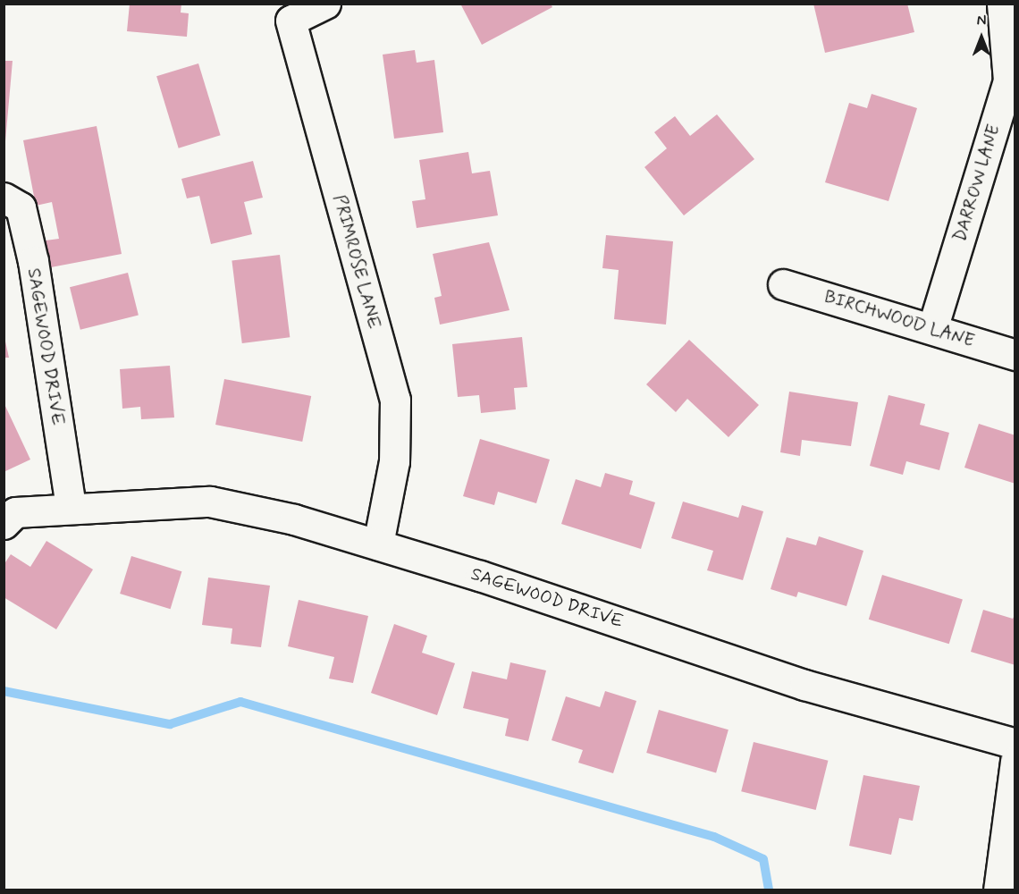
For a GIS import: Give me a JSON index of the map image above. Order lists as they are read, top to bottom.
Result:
{
  "streets": {
    "street": [
      "DARROW LANE",
      "PRIMROSE LANE",
      "BIRCHWOOD LANE",
      "SAGEWOOD DRIVE"
    ]
  },
  "crossings": [
    ["DARROW LANE", "BIRCHWOOD LANE"],
    ["PRIMROSE LANE", "SAGEWOOD DRIVE"]
  ],
  "north": "top"
}
